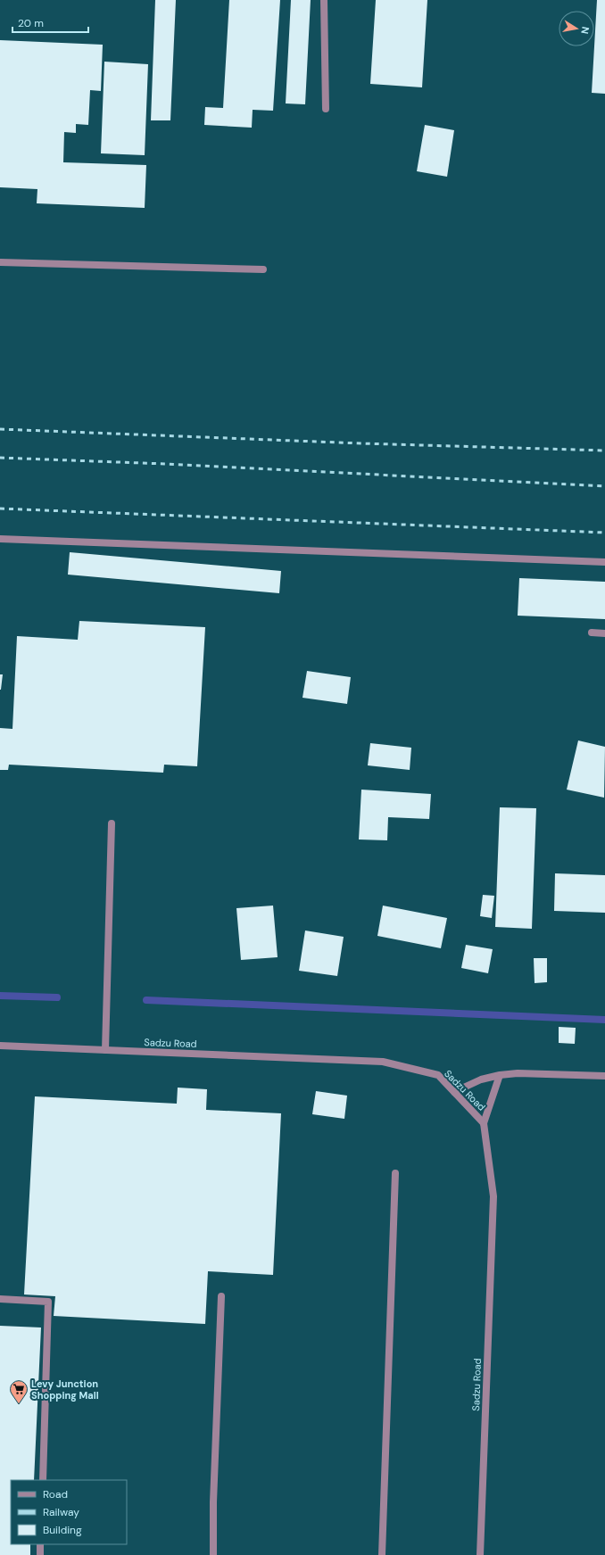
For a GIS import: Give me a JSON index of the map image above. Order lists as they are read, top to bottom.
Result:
{
  "streets": {
    "street": ["Sadzu Road"]
  },
  "places": {
    "supermarket": ["Levy Junction Shopping Mall"]
  },
  "legend": ["Road", "Railway", "Building"],
  "scale_bar": "20 m",
  "north": "right"
}
